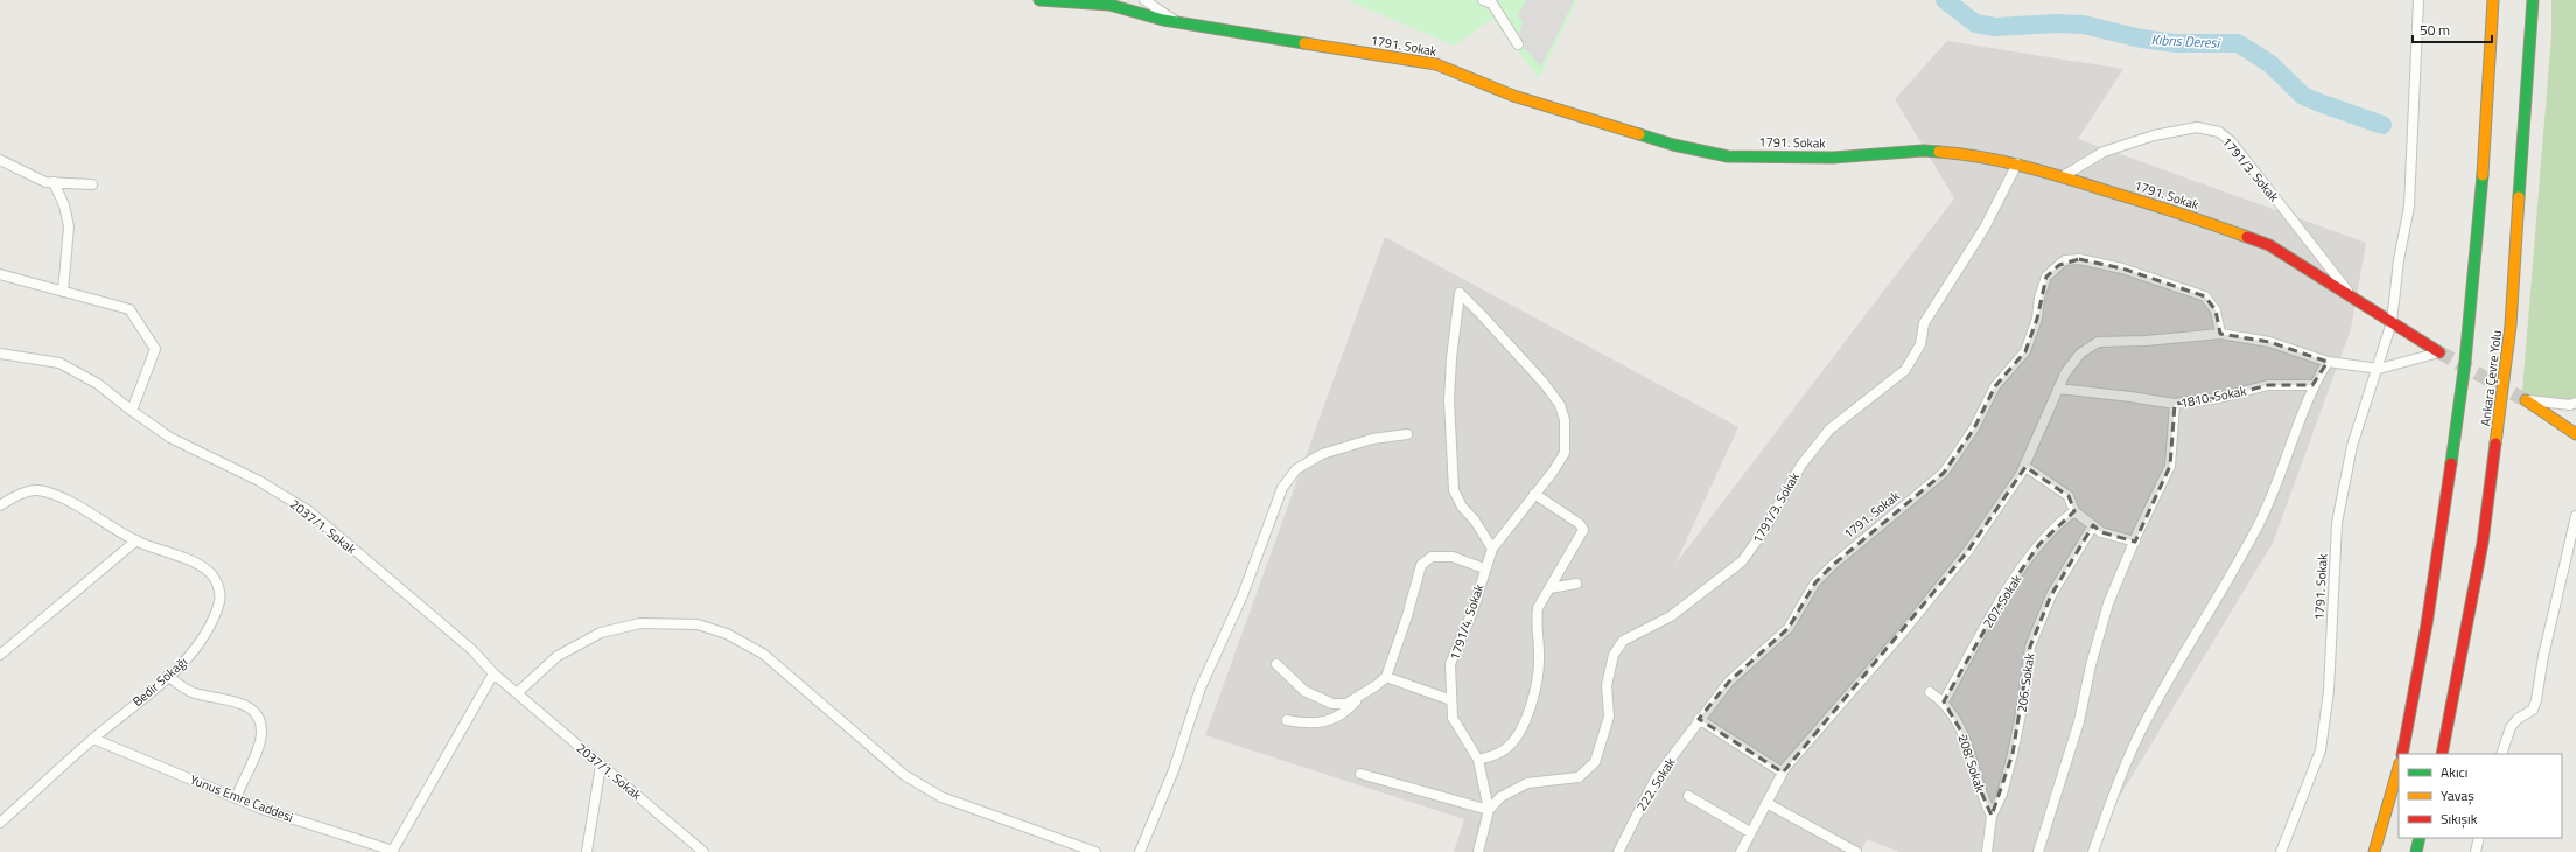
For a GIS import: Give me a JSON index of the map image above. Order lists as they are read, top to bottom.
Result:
{
  "streets": {
    "main road": ["1791. Sokak", "Ankara Çevre Yolu"],
    "street": [
      "1791/3. Sokak",
      "1810. Sokak",
      "2037/1. Sokak",
      "207. Sokak",
      "1791/4. Sokak",
      "Bedir Sokağı",
      "206. Sokak",
      "208. Sokak",
      "222. Sokak",
      "Yunus Emre Caddesi"
    ]
  },
  "crossings": [
    ["1791. Sokak", "1791/3. Sokak"],
    ["1791. Sokak", "222. Sokak"],
    ["1791/3. Sokak", "1791/4. Sokak"],
    ["207. Sokak", "208. Sokak"],
    ["Bedir Sokağı", "Yunus Emre Caddesi"],
    ["206. Sokak", "208. Sokak"]
  ],
  "water": ["Kıbrıs Deresi"],
  "legend": ["Akıcı", "Yavaş", "Sıkışık"],
  "scale_bar": "50 m"
}
